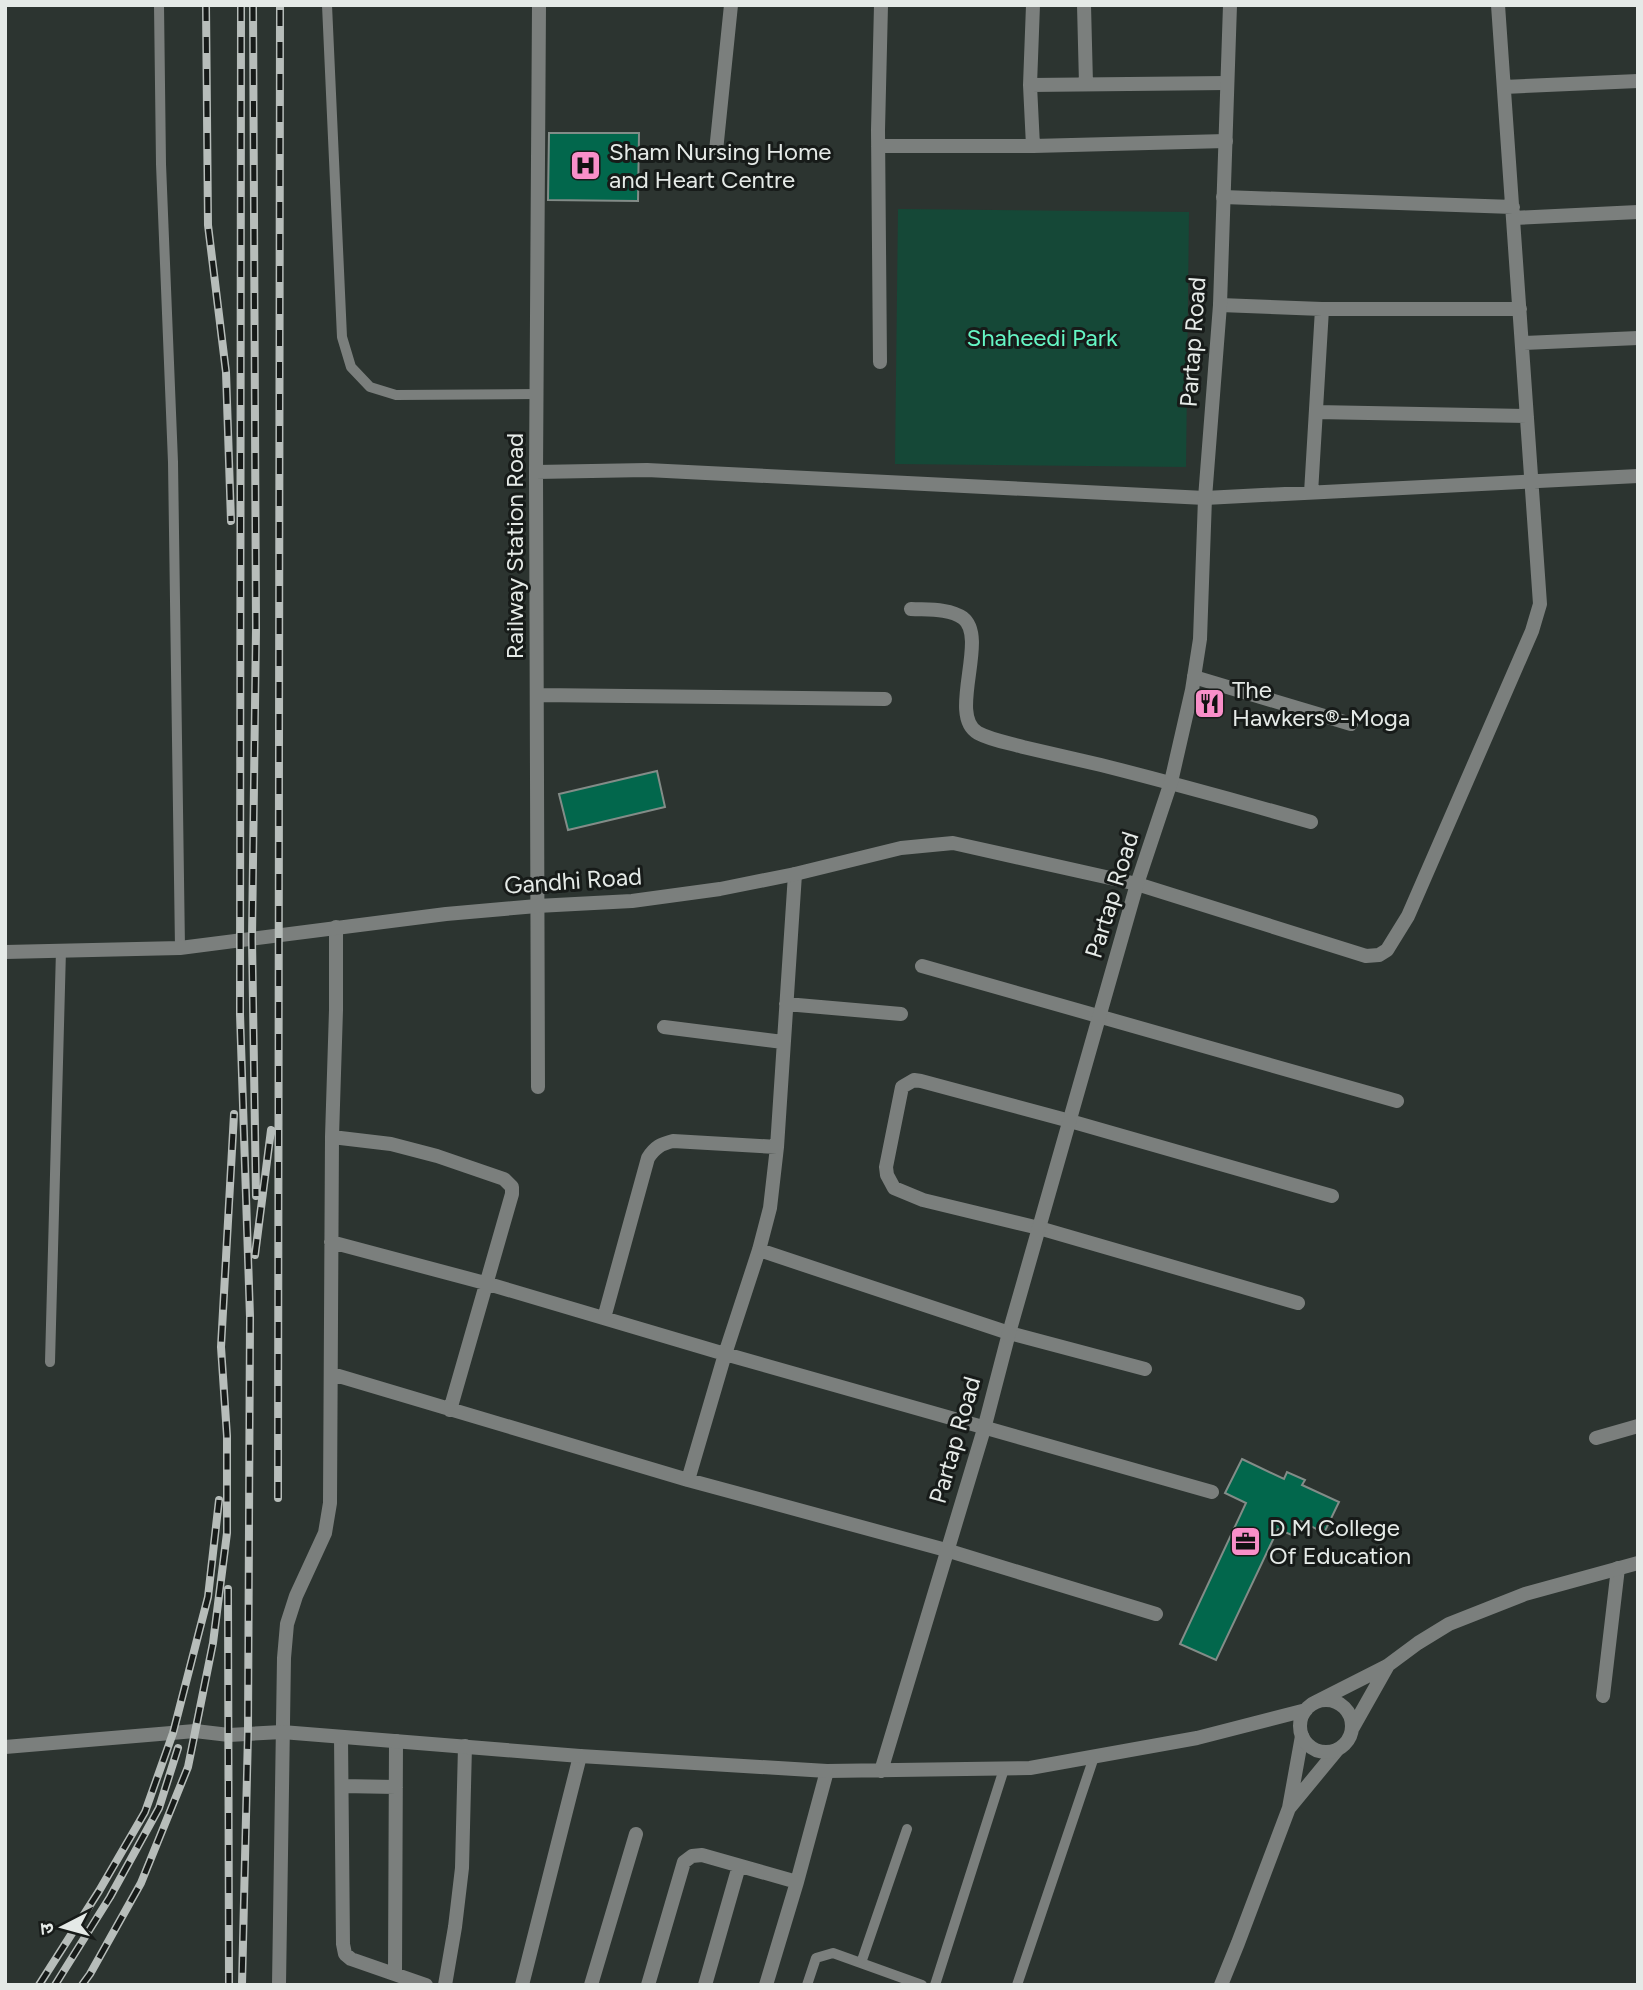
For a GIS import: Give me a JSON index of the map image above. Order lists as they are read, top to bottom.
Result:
{
  "streets": {
    "street": ["Partap Road", "Railway Station Road", "Gandhi Road"]
  },
  "crossings": [
    ["Partap Road", "Gandhi Road"],
    ["Railway Station Road", "Gandhi Road"]
  ],
  "parks": ["Shaheedi Park"],
  "places": {
    "hospital": ["Sham Nursing Home and Heart Centre"],
    "restaurant": ["The Hawkers®-Moga"],
    "office": ["D M College Of Education"]
  },
  "north": "left"
}
